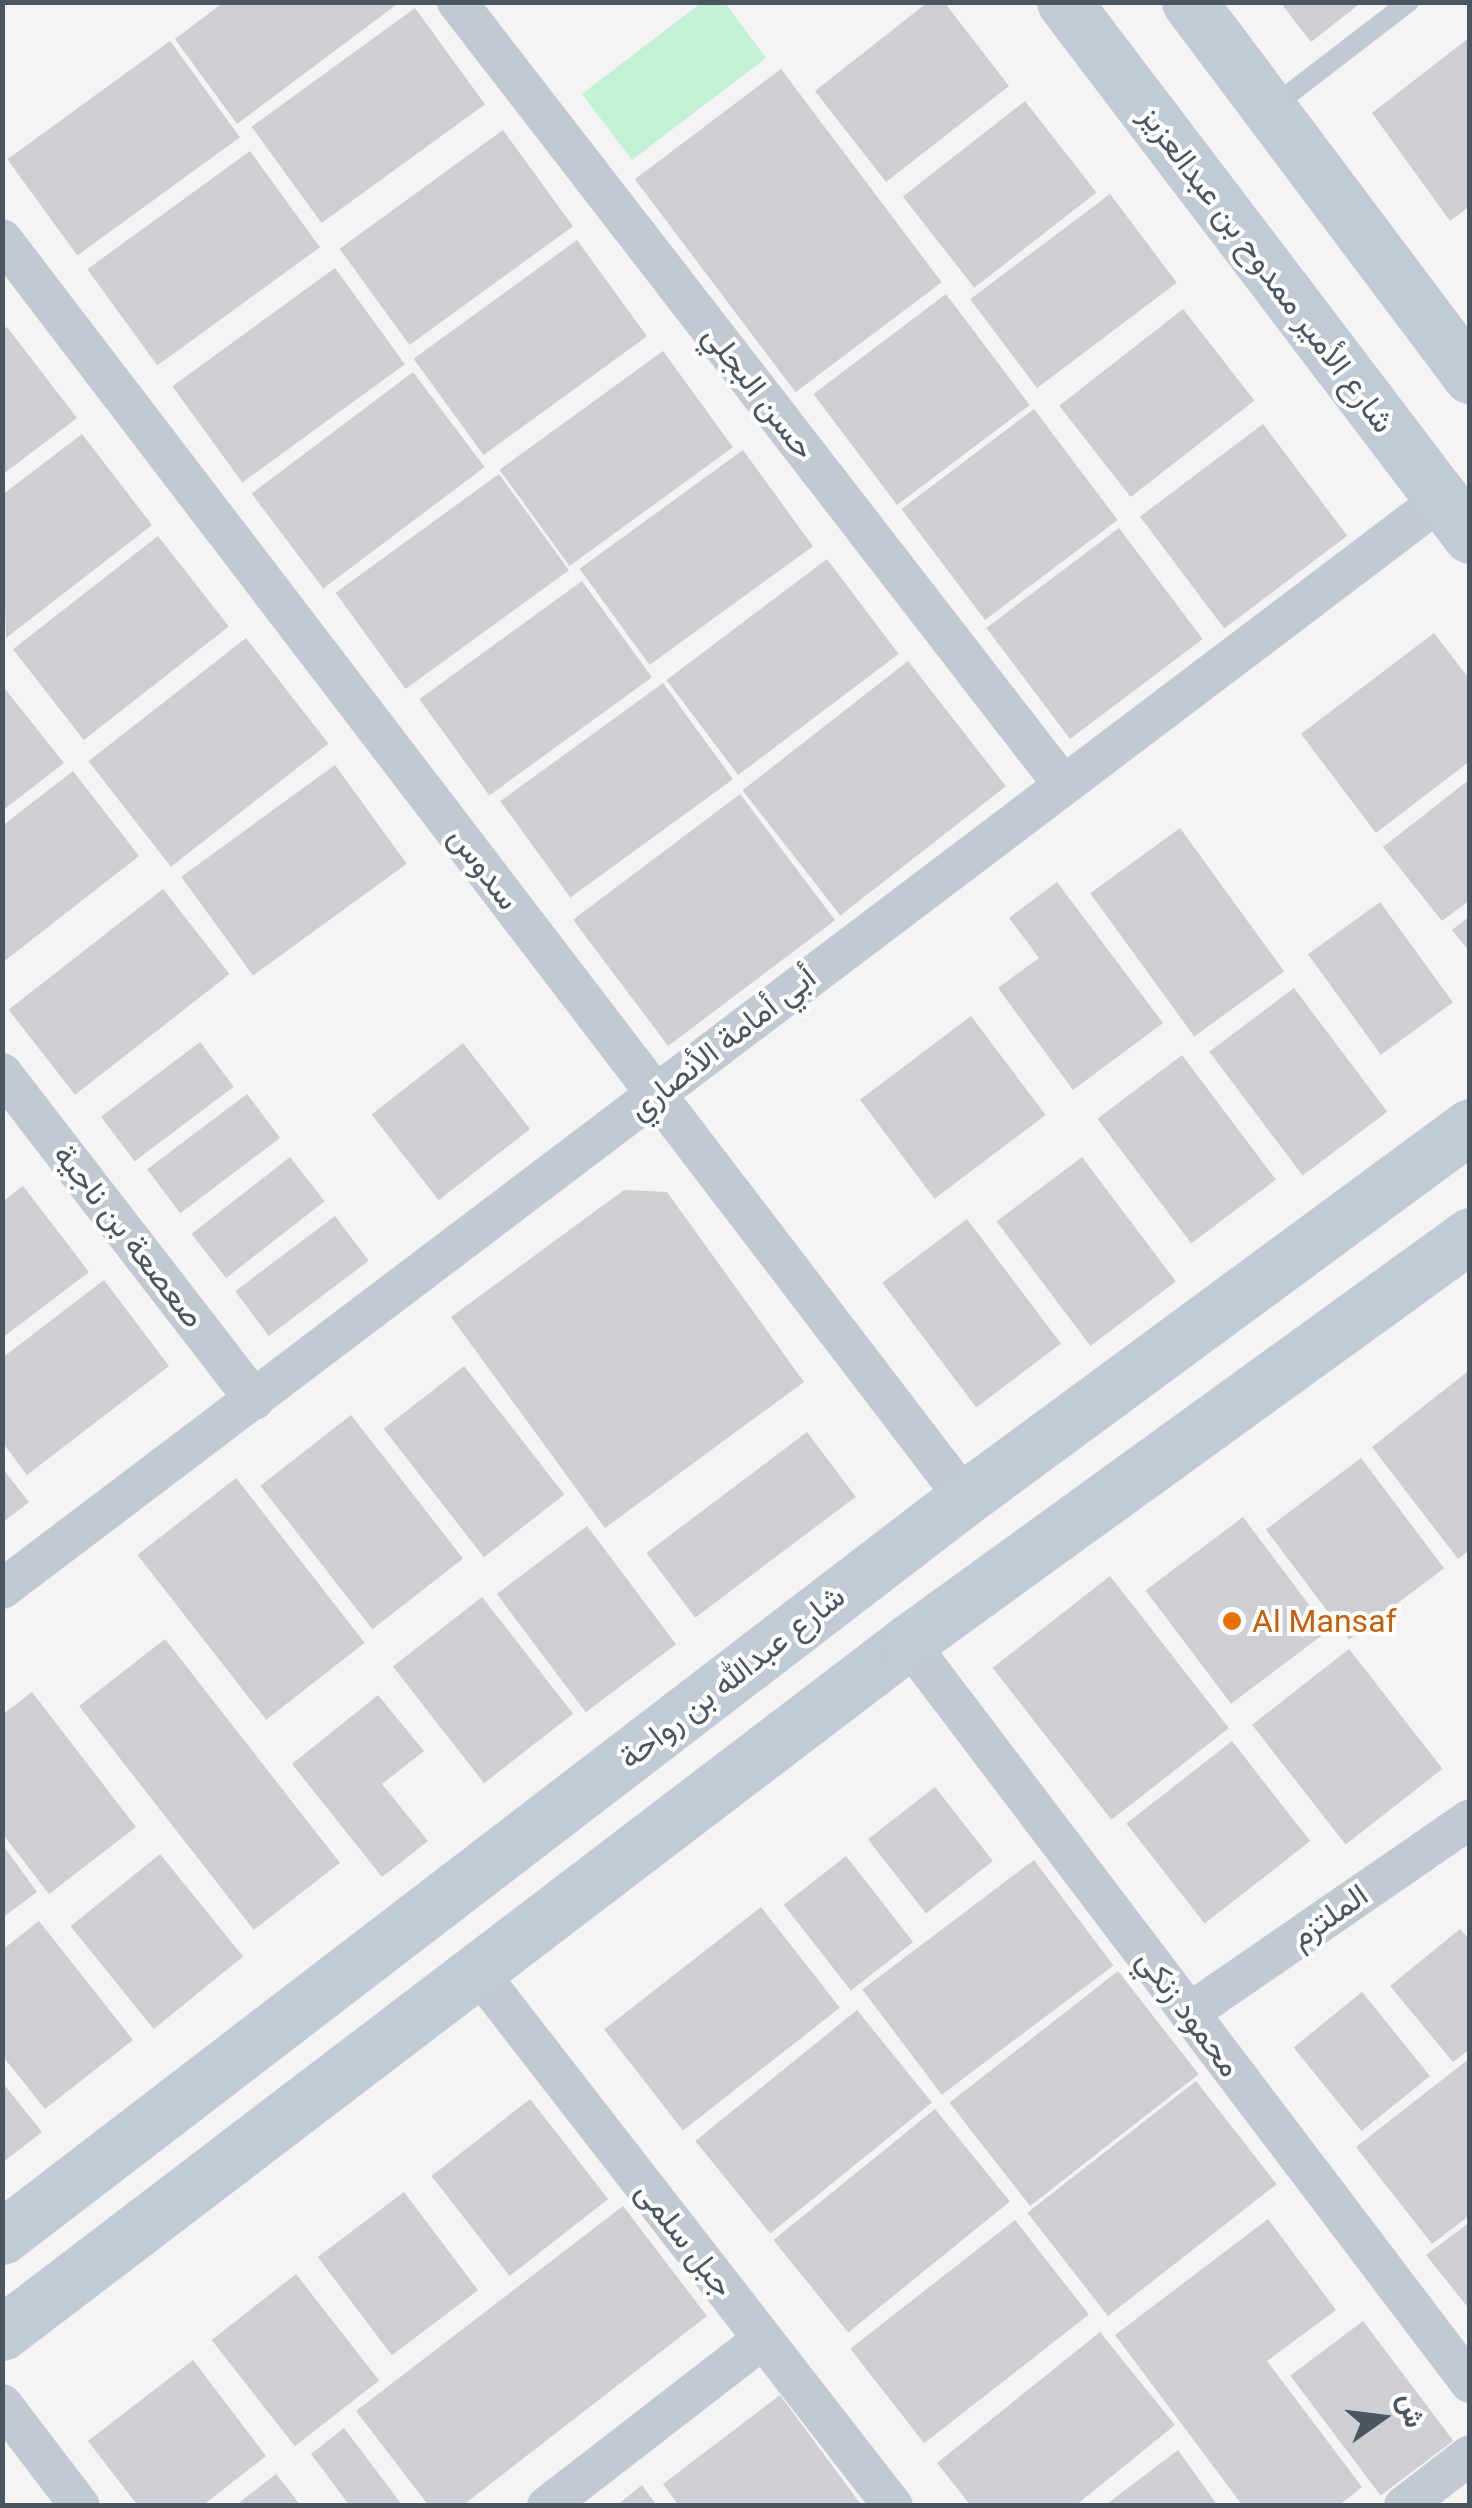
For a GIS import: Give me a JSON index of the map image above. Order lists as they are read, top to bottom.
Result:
{
  "streets": {
    "street": [
      "شارع الأمير ممدوح بن عبدالعزيز",
      "حسن البجلي",
      "سدوس",
      "أبي أمامة الأنصاري",
      "صعصعة بن ناجية",
      "شارع عبدالله بن رواحة",
      "الملتزم",
      "محمود زنكي",
      "جبل سلمى"
    ]
  },
  "crossings": [
    ["شارع الأمير ممدوح بن عبدالعزيز", "أبي أمامة الأنصاري"],
    ["حسن البجلي", "أبي أمامة الأنصاري"],
    ["سدوس", "أبي أمامة الأنصاري"],
    ["سدوس", "شارع عبدالله بن رواحة"],
    ["أبي أمامة الأنصاري", "صعصعة بن ناجية"],
    ["الملتزم", "محمود زنكي"]
  ],
  "places": ["Al Mansaf"],
  "north": "right"
}
